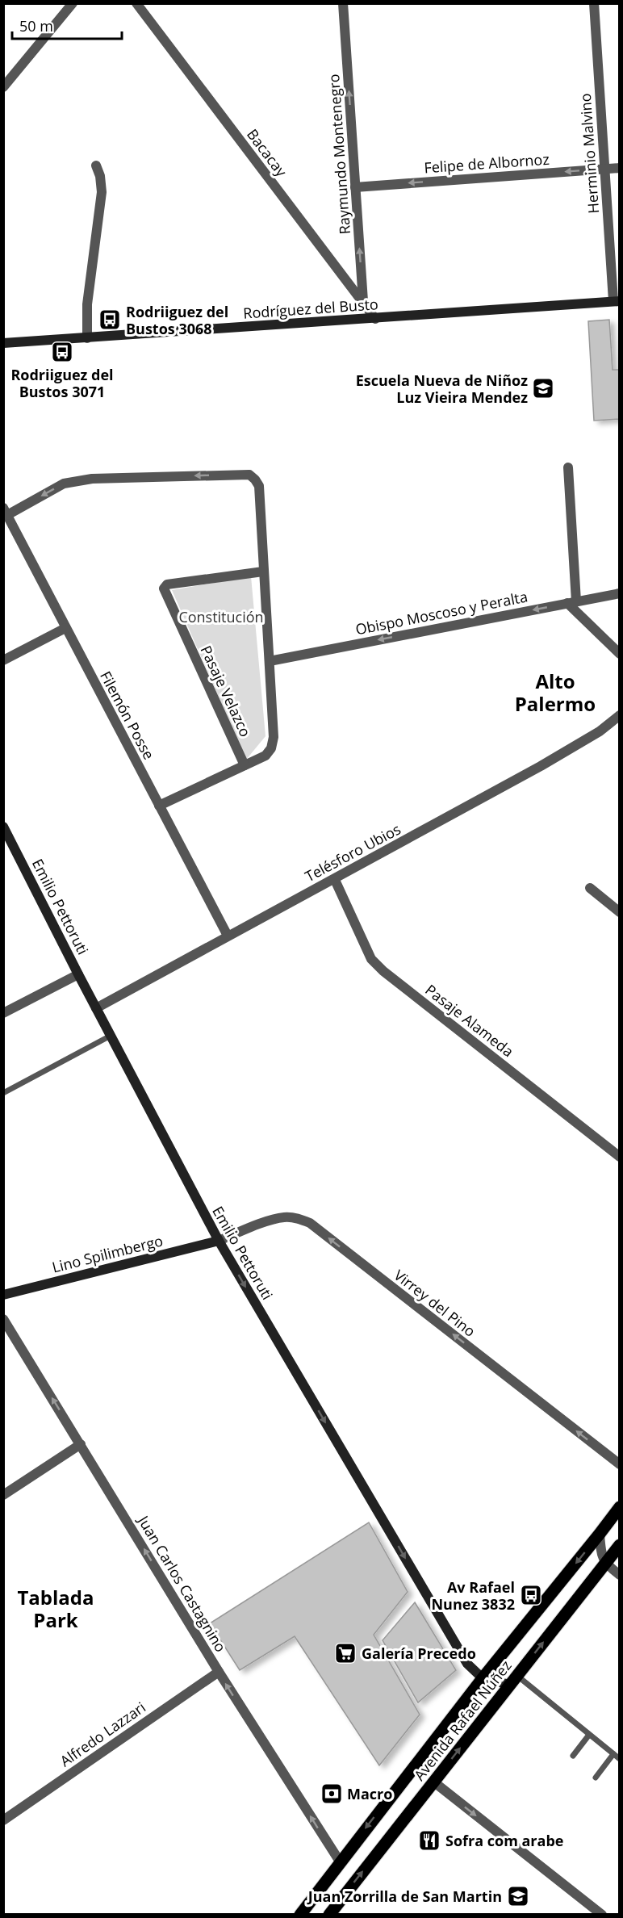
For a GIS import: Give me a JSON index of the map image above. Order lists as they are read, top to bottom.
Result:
{
  "streets": {
    "main road": [
      "Rodríguez del Busto",
      "Emilio Pettoruti",
      "Lino Spilimbergo",
      "Avenida Rafael Núñez"
    ],
    "street": [
      "Bacacay",
      "Herminio Malvino",
      "Raymundo Montenegro",
      "Felipe de Albornoz",
      "Obispo Moscoso y Peralta",
      "Pasaje Velazco",
      "Filemón Posse",
      "Telésforo Ubios",
      "Pasaje Alameda",
      "Virrey del Pino",
      "Juan Carlos Castagnino",
      "Alfredo Lazzari"
    ]
  },
  "crossings": [
    ["Bacacay", "Raymundo Montenegro"],
    ["Bacacay", "Rodríguez del Busto"],
    ["Herminio Malvino", "Felipe de Albornoz"],
    ["Herminio Malvino", "Rodríguez del Busto"],
    ["Raymundo Montenegro", "Felipe de Albornoz"],
    ["Filemón Posse", "Telésforo Ubios"],
    ["Telésforo Ubios", "Emilio Pettoruti"],
    ["Telésforo Ubios", "Pasaje Alameda"],
    ["Emilio Pettoruti", "Lino Spilimbergo"],
    ["Emilio Pettoruti", "Virrey del Pino"],
    ["Emilio Pettoruti", "Avenida Rafael Núñez"],
    ["Lino Spilimbergo", "Virrey del Pino"],
    ["Juan Carlos Castagnino", "Avenida Rafael Núñez"],
    ["Juan Carlos Castagnino", "Alfredo Lazzari"]
  ],
  "one_way": [
    "Raymundo Montenegro",
    "Felipe de Albornoz",
    "Obispo Moscoso y Peralta",
    "Emilio Pettoruti",
    "Virrey del Pino",
    "Juan Carlos Castagnino"
  ],
  "districts": ["Alto Palermo", "Tablada Park"],
  "parks": ["Constitución"],
  "places": {
    "bus stop": ["Rodriiguez del Bustos 3068", "Rodriiguez del Bustos 3071", "Av Rafael Nunez 3832"],
    "school or university": ["Escuela Nueva de Niñoz Luz Vieira Mendez", "Juan Zorrilla de San Martin"],
    "supermarket": ["Galería Precedo"],
    "bank": ["Macro"],
    "restaurant": ["Sofra com arabe"]
  },
  "scale_bar": "50 m"
}
